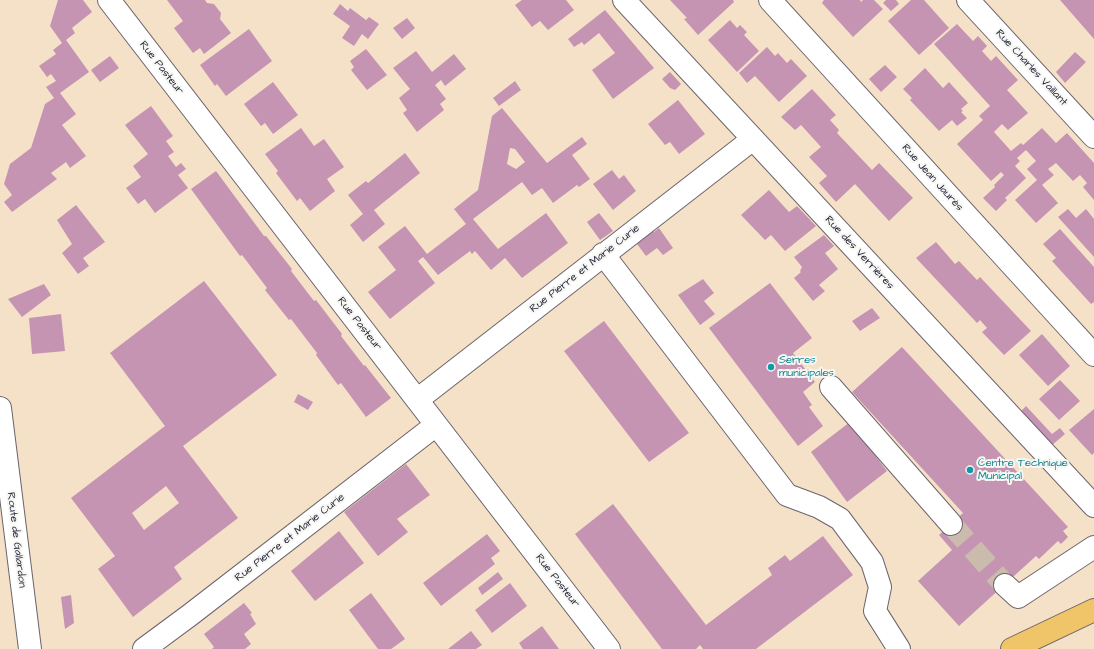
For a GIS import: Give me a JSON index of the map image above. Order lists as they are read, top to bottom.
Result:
{
  "streets": {
    "street": [
      "Rue Pasteur",
      "Rue Charles Vaillant",
      "Rue Jean Jaurès",
      "Rue des Verrières",
      "Rue Pierre et Marie Curie",
      "Route de Gallardon"
    ]
  },
  "crossings": [
    ["Rue Pasteur", "Rue Pierre et Marie Curie"],
    ["Rue des Verrières", "Rue Pierre et Marie Curie"]
  ],
  "places": ["Serres municipales", "Centre Technique Municipal"]
}
